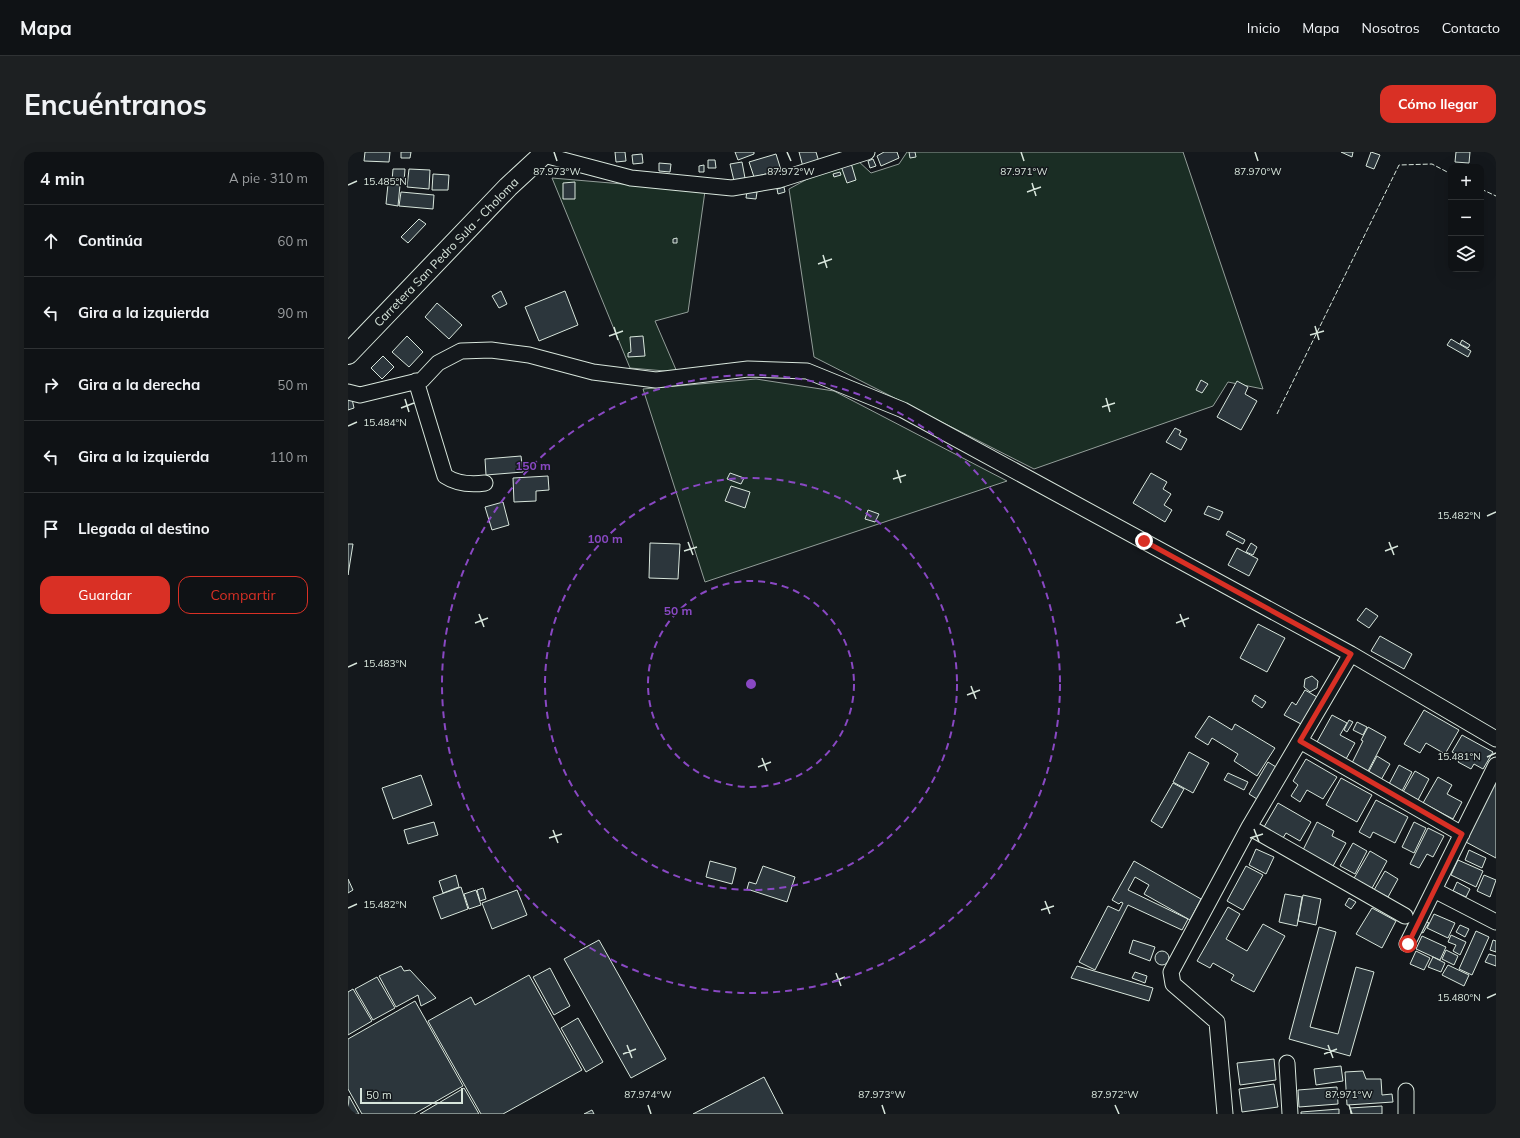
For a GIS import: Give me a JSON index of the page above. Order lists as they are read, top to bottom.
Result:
{
  "streets": {
    "main road": ["Carretera San Pedro Sula - Choloma"]
  },
  "scale_bar": "50 m",
  "page": {
    "header": "Mapa",
    "nav": [
      "Inicio",
      "Mapa",
      "Nosotros",
      "Contacto"
    ],
    "buttons": [
      "Cómo llegar",
      ["Guardar", "Compartir"]
    ],
    "title": "Encuéntranos",
    "heading": ["4 min", "A pie · 310 m"],
    "map_buttons": ["+", "−"],
    "list": [
      ["Continúa", "60 m"],
      ["Gira a la izquierda", "90 m"],
      ["Gira a la derecha", "50 m"],
      ["Gira a la izquierda", "110 m"],
      "Llegada al destino"
    ],
    "scale": "50 m"
  },
  "coordinates": [
    "87.971°W",
    "87.970°W",
    "87.973°W",
    "87.972°W",
    "15.485°N",
    "15.484°N",
    "15.482°N",
    "15.483°N",
    "15.481°N",
    "15.480°N",
    "87.974°W"
  ],
  "rings": ["150 m", "100 m", "50 m"]
}
